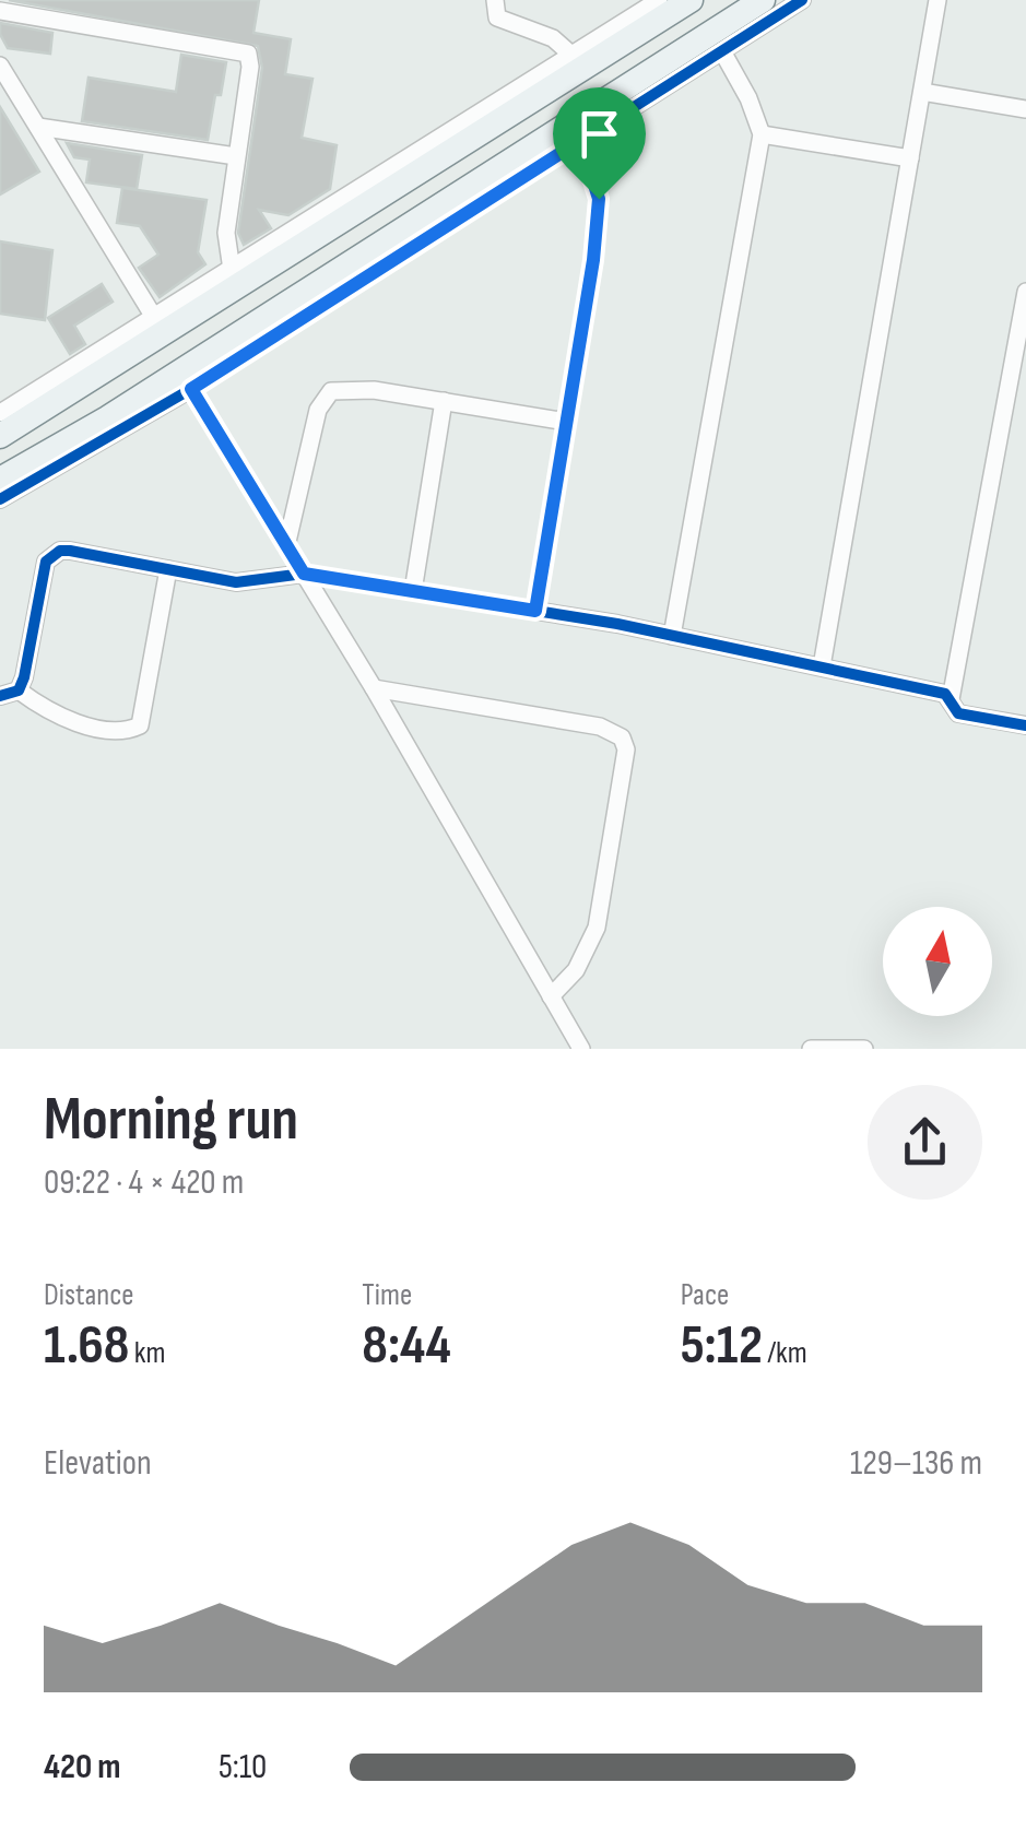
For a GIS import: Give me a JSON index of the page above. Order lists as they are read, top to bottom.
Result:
{
  "north": "top",
  "page": {
    "heading": ["Morning run", "09:22 · 4 × 420 m"],
    "stats": [
      ["Distance", "1.68 km"],
      ["Time", "8:44"],
      ["Pace", "5:12 /km"]
    ],
    "chart": ["Elevation", "129–136 m"],
    "list": [
      {
        "name": "420 m",
        "note": "5:10"
      }
    ]
  }
}
